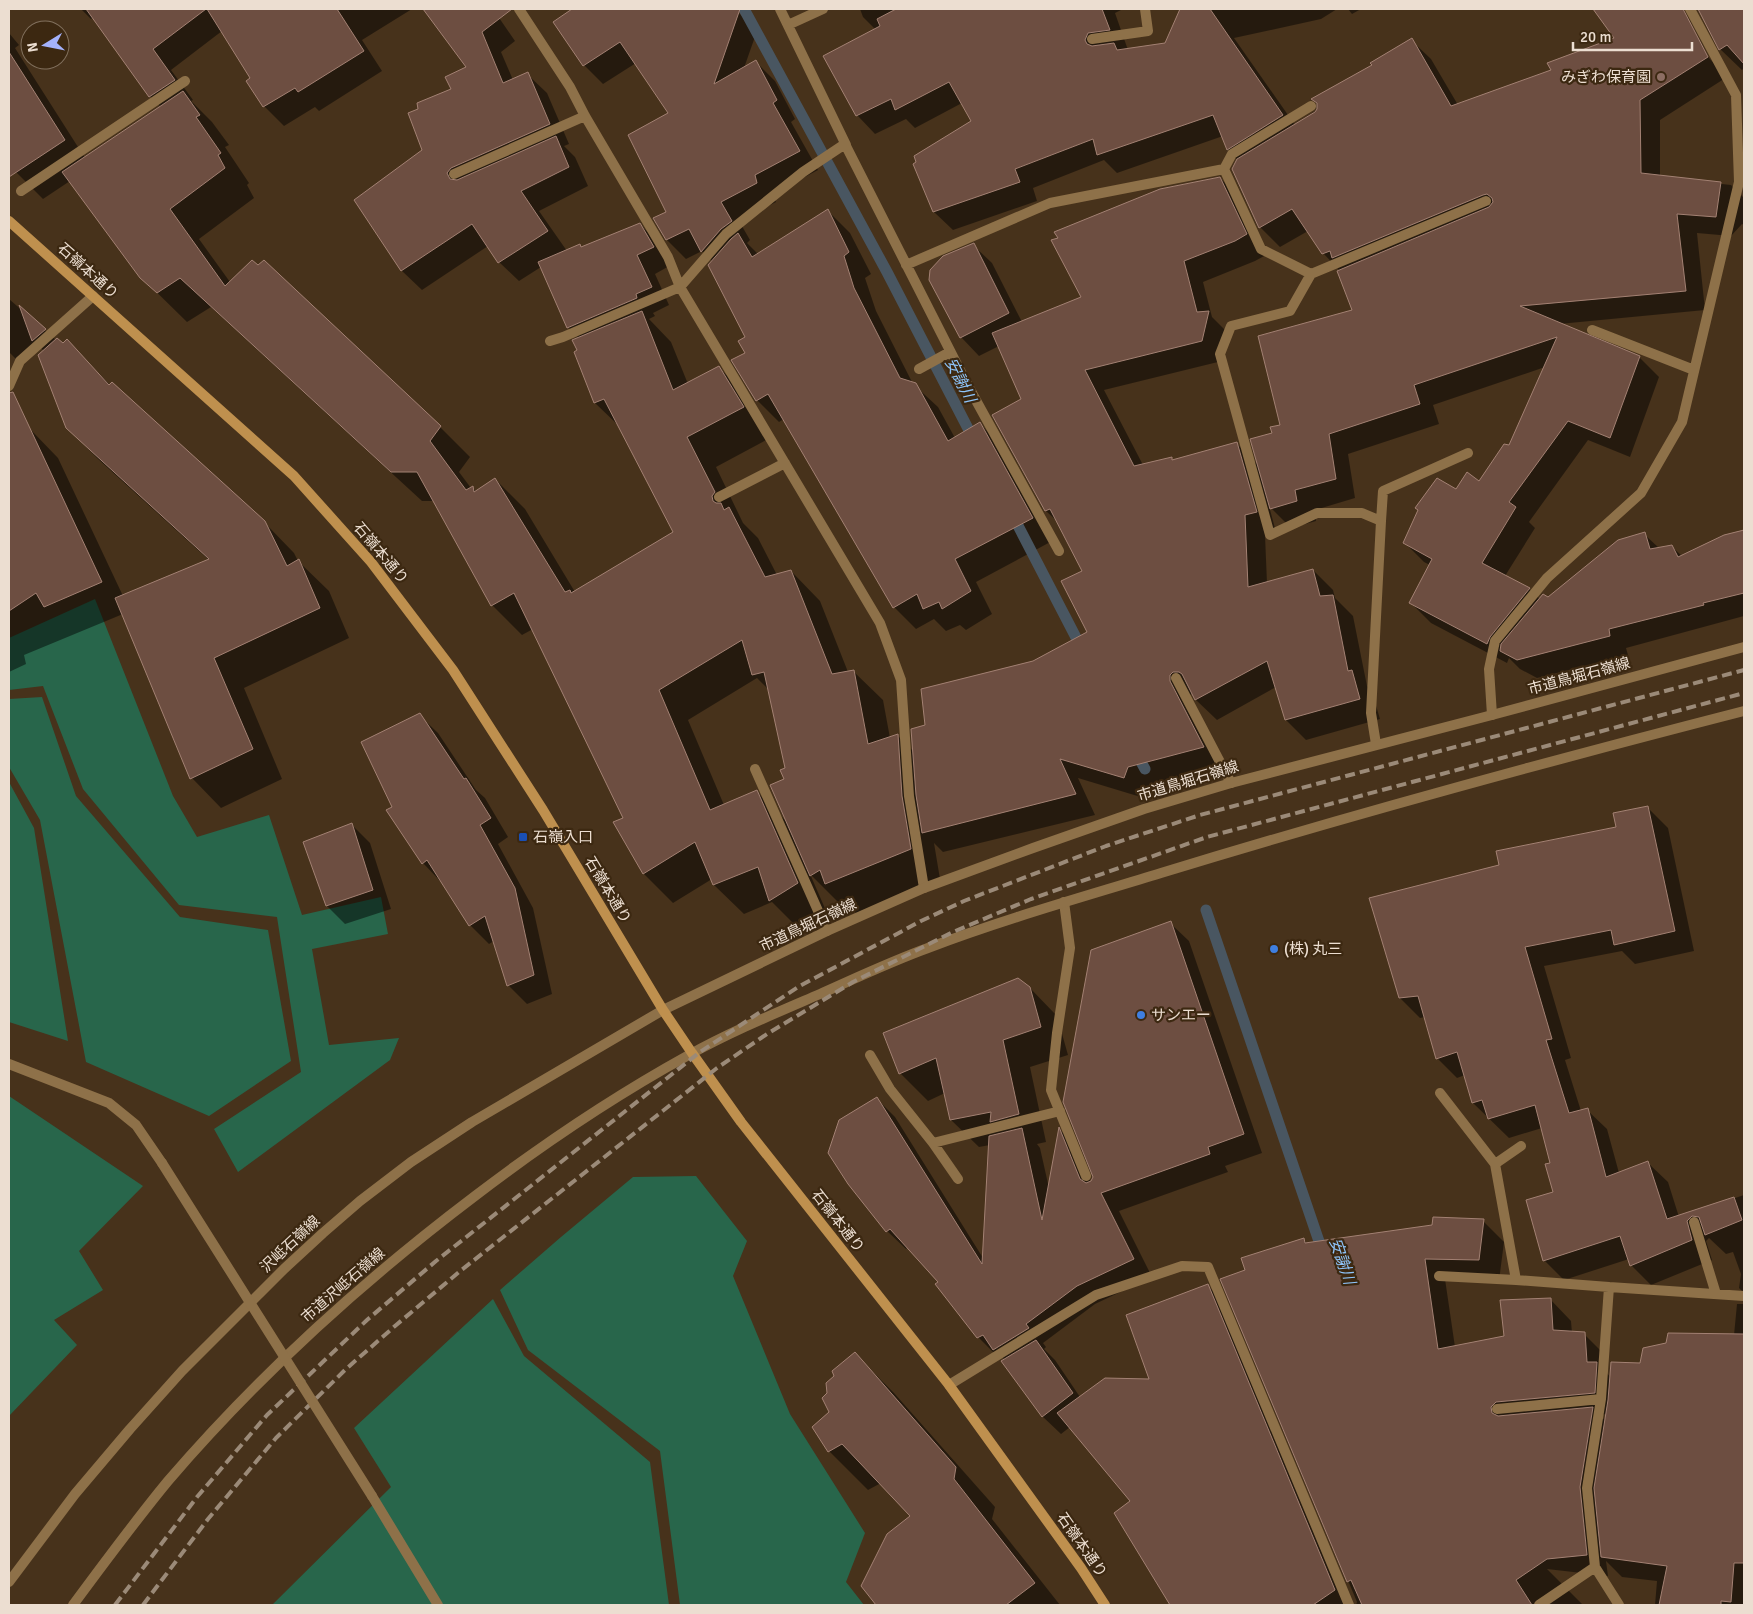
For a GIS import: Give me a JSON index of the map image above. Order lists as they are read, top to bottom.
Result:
{
  "streets": {
    "main road": ["石嶺本通り"],
    "street": ["市道鳥堀石嶺線", "沢岻石嶺線", "市道沢岻石嶺線"]
  },
  "crossings": [
    ["石嶺本通り", "市道鳥堀石嶺線"],
    ["石嶺本通り", "沢岻石嶺線"],
    ["石嶺本通り", "市道沢岻石嶺線"],
    ["市道鳥堀石嶺線", "沢岻石嶺線"]
  ],
  "water": ["安謝川"],
  "places": {
    "other": ["みぎわ保育園", "(株) 丸三", "サンエー"],
    "transit": ["石嶺入口"]
  },
  "scale_bar": "20 m",
  "north": "left"
}
